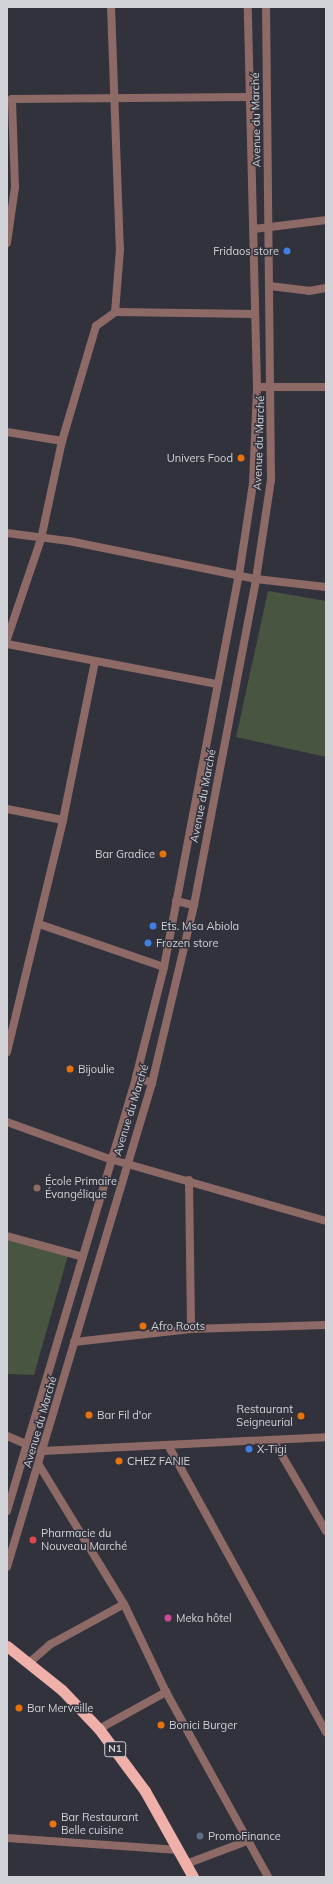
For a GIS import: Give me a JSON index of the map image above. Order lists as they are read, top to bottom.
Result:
{
  "streets": {
    "highway": ["N1"],
    "street": ["Avenue du Marché"]
  },
  "places": [
    "Fridaos store",
    "Univers Food",
    "Bar Gradice",
    "Ets. Msa Abiola",
    "Frozen store",
    "Bijoulie",
    "École Primaire Évangélique",
    "Afro Roots",
    "Bar Fil d'or",
    "Restaurant Seigneurial",
    "X-Tigi",
    "CHEZ FANIE",
    "Pharmacie du Nouveau Marché",
    "Meka hôtel",
    "Bar Merveille",
    "Bonici Burger",
    "Bar Restaurant Belle cuisine",
    "PromoFinance"
  ]
}
